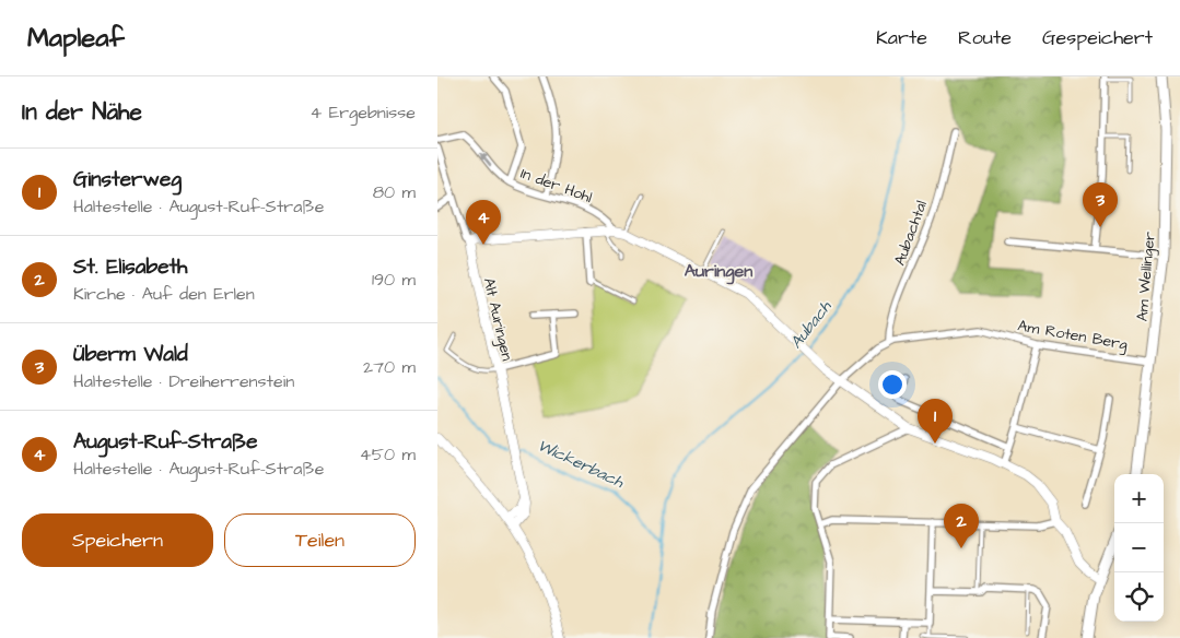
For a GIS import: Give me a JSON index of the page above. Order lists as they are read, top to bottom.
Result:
{
  "streets": {
    "main road": ["Am Wellinger"],
    "street": [
      "In der Hohl",
      "Aubachtal",
      "Alt Auringen",
      "Am Roten Berg"
    ]
  },
  "crossings": [
    ["Aubachtal", "Am Roten Berg"],
    ["Am Wellinger", "Am Roten Berg"]
  ],
  "one_way": ["In der Hohl"],
  "districts": ["Auringen"],
  "water": ["Aubach", "Wickerbach"],
  "page": {
    "header": "Mapleaf",
    "nav": ["Karte", "Route", "Gespeichert"],
    "heading": ["In der Nähe", "4 Ergebnisse"],
    "list": [
      {
        "mark": "1",
        "name": "Ginsterweg",
        "note": "Haltestelle · August-Ruf-Straße",
        "value": "80 m"
      },
      {
        "mark": "2",
        "name": "St. Elisabeth",
        "note": "Kirche · Auf den Erlen",
        "value": "190 m"
      },
      {
        "mark": "3",
        "name": "Überm Wald",
        "note": "Haltestelle · Dreiherrenstein",
        "value": "270 m"
      },
      {
        "mark": "4",
        "name": "August-Ruf-Straße",
        "note": "Haltestelle · August-Ruf-Straße",
        "value": "450 m"
      }
    ],
    "pins": [
      "3",
      "4",
      "1",
      "2"
    ],
    "map_buttons": ["+", "−"],
    "buttons": ["Speichern", "Teilen"]
  }
}
